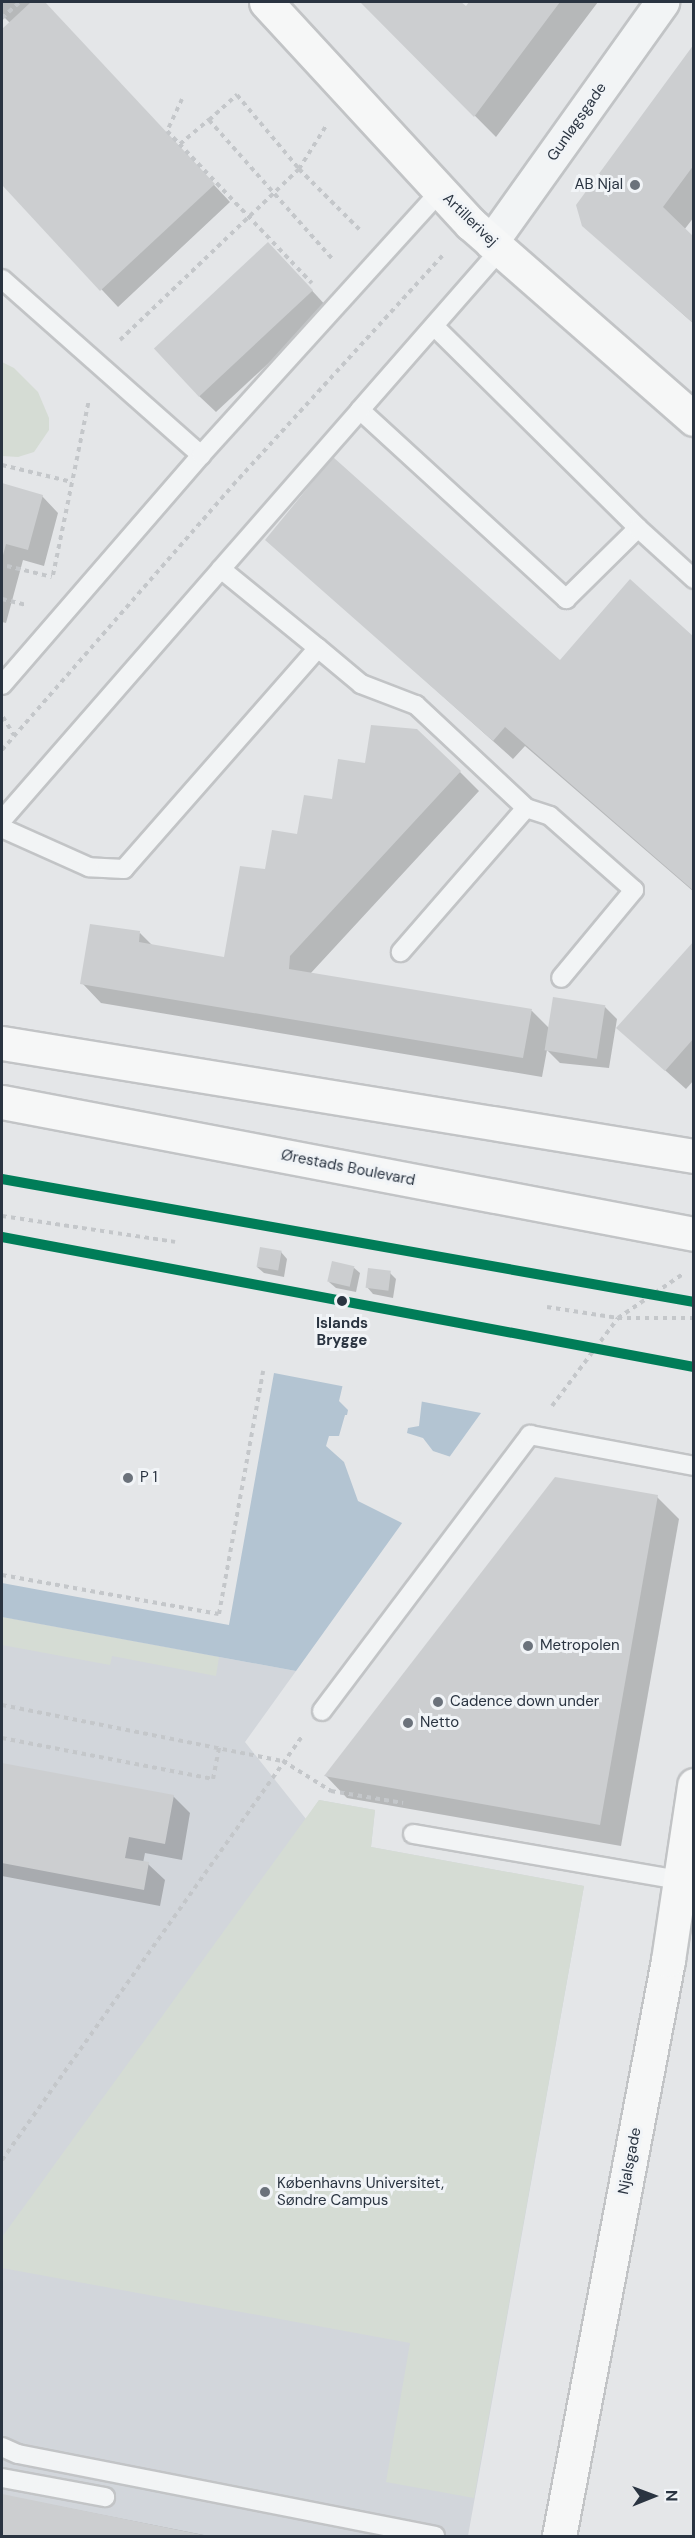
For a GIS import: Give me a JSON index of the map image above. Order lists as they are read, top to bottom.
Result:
{
  "streets": {
    "street": [
      "Gunløgsgade",
      "Artillerivej",
      "Ørestads Boulevard",
      "Njalsgade"
    ]
  },
  "crossings": [
    ["Gunløgsgade", "Artillerivej"]
  ],
  "places": [
    "AB Njal",
    "Islands Brygge",
    "P 1",
    "Metropolen",
    "Cadence down under",
    "Netto",
    "Københavns Universitet, Søndre Campus"
  ],
  "north": "right"
}
